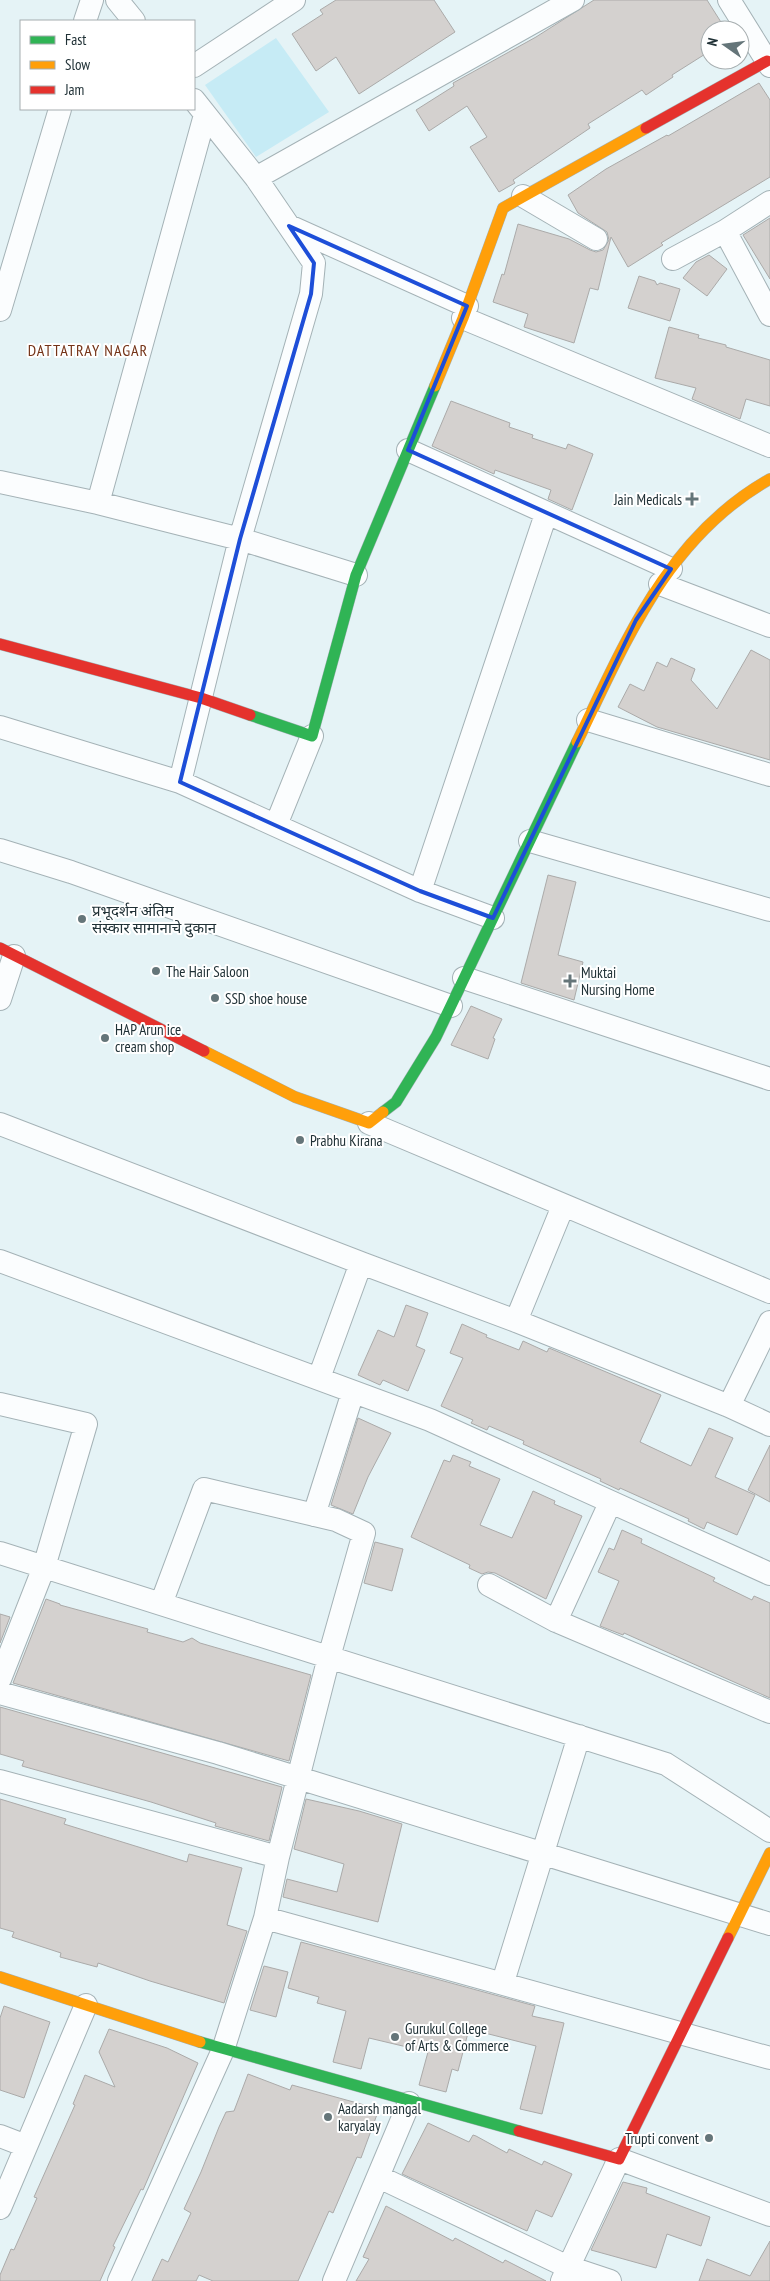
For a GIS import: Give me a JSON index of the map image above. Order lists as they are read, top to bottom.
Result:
{
  "districts": ["DATTATRAY NAGAR"],
  "places": {
    "health": ["Jain Medicals", "Muktai Nursing Home"],
    "other": [
      "प्रभूदर्शन अंतिम संस्कार सामानाचे दुकान",
      "The Hair Saloon",
      "SSD shoe house",
      "HAP Arun ice cream shop",
      "Prabhu Kirana",
      "Gurukul College of Arts & Commerce",
      "Aadarsh mangal karyalay",
      "Trupti convent"
    ]
  },
  "legend": ["Fast", "Slow", "Jam"],
  "north": "left"
}
